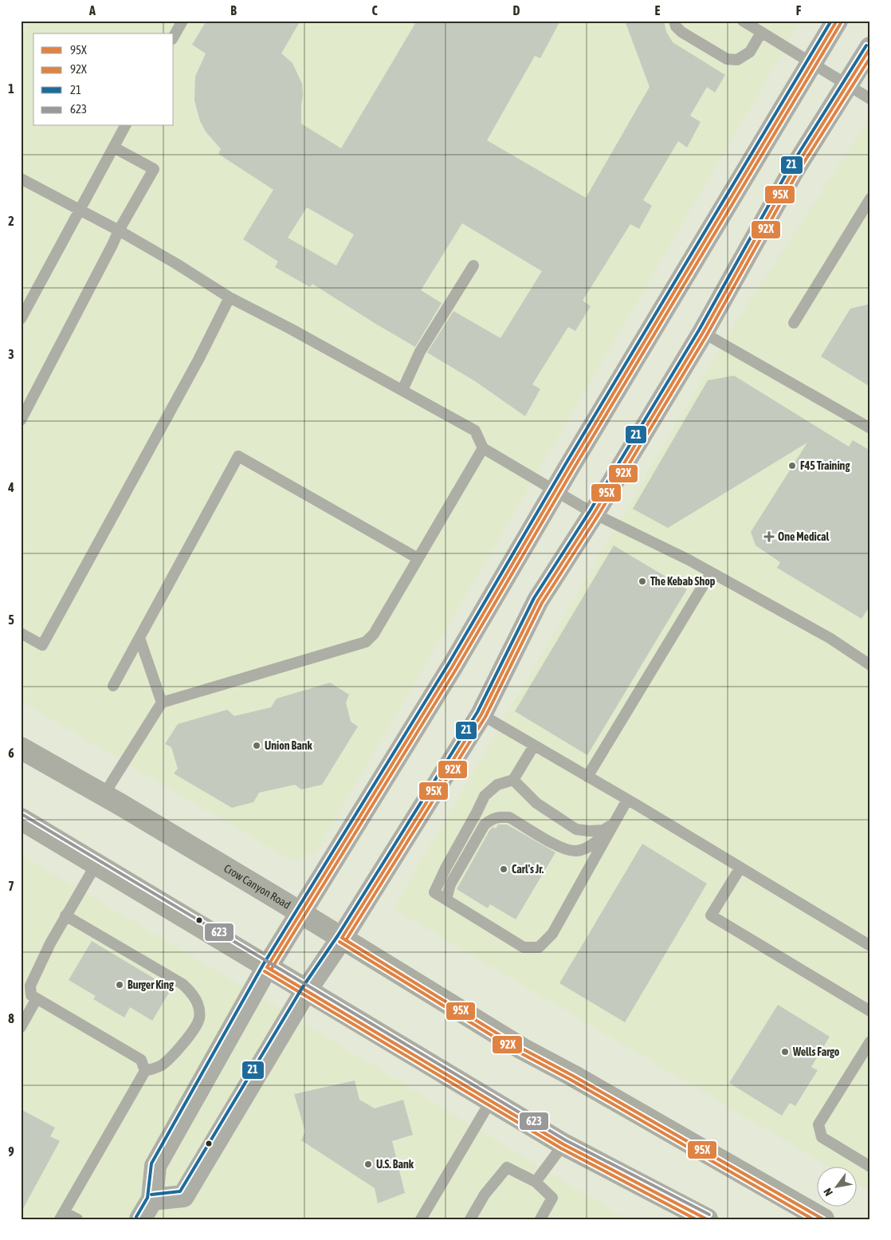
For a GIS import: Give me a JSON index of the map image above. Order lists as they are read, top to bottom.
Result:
{
  "streets": {
    "main road": ["Crow Canyon Road"]
  },
  "places": {
    "other": [
      "F45 Training",
      "The Kebab Shop",
      "Union Bank",
      "Carl's Jr.",
      "Burger King",
      "Wells Fargo",
      "U.S. Bank"
    ],
    "health": ["One Medical"]
  },
  "lines": [
    "transit line 95X",
    "transit line 21",
    "transit line 92X",
    "transit line 623"
  ],
  "legend": [
    "95X",
    "92X",
    "21",
    "623"
  ],
  "north": "bottom left",
  "grid": {
    "columns": [
      "A",
      "B",
      "C",
      "D",
      "E",
      "F"
    ],
    "rows": [
      "1",
      "2",
      "3",
      "4",
      "5",
      "6",
      "7",
      "8",
      "9"
    ]
  }
}
